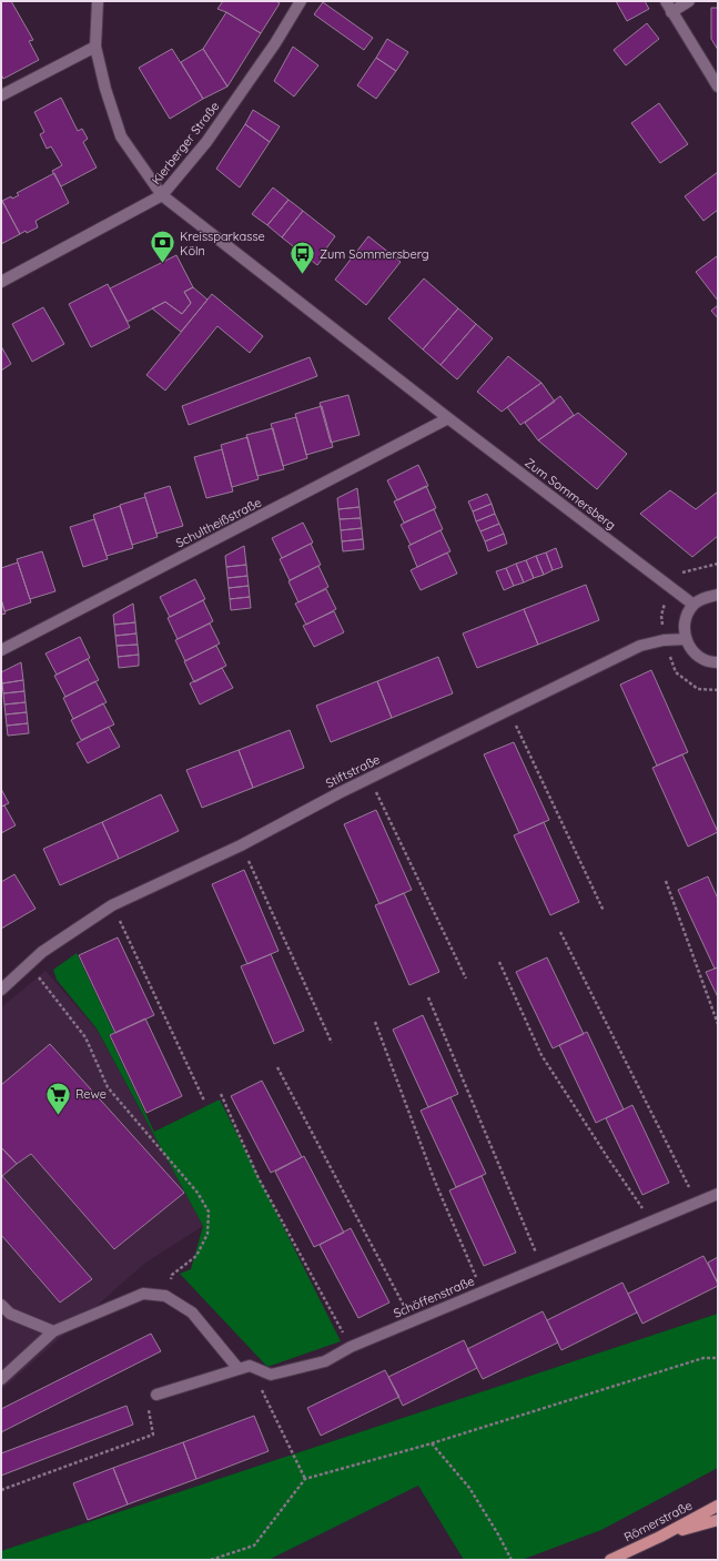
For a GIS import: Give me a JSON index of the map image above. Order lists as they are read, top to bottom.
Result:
{
  "streets": {
    "main road": ["Römerstraße"],
    "street": [
      "Kierberger Straße",
      "Zum Sommersberg",
      "Schultheißstraße",
      "Stiftstraße",
      "Schöffenstraße"
    ]
  },
  "crossings": [
    ["Kierberger Straße", "Zum Sommersberg"],
    ["Zum Sommersberg", "Schultheißstraße"]
  ],
  "places": {
    "bank": ["Kreissparkasse Köln"],
    "bus stop": ["Zum Sommersberg"],
    "supermarket": ["Rewe"]
  }
}
